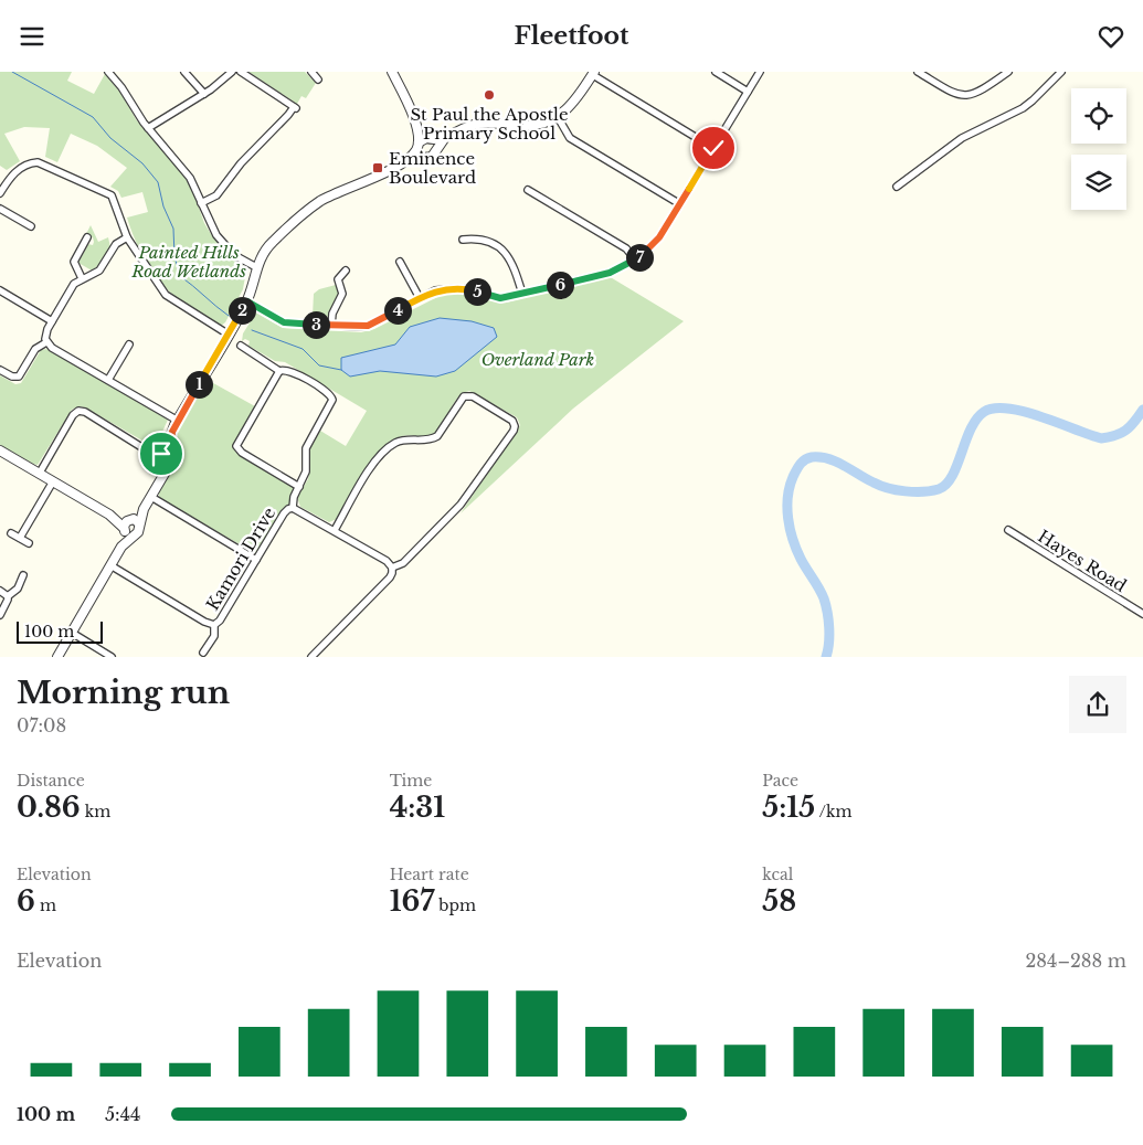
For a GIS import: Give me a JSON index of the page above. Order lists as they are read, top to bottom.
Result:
{
  "streets": {
    "street": ["Kamori Drive", "Hayes Road"]
  },
  "parks": ["Painted Hills Road Wetlands", "Overland Park"],
  "places": {
    "other": ["St Paul the Apostle Primary School"],
    "transit": ["Eminence Boulevard"]
  },
  "scale_bar": "100 m",
  "page": {
    "header": "Fleetfoot",
    "pins": [
      "7",
      "6",
      "5",
      "2",
      "4",
      "3",
      "1"
    ],
    "scale": "100 m",
    "heading": ["Morning run", "07:08"],
    "stats": [
      ["Distance", "0.86 km"],
      ["Time", "4:31"],
      ["Pace", "5:15 /km"],
      ["Elevation", "6 m"],
      ["Heart rate", "167 bpm"],
      ["kcal", "58"]
    ],
    "chart": ["Elevation", "284–288 m"],
    "list": [
      {
        "name": "100 m",
        "note": "5:44"
      }
    ]
  }
}
